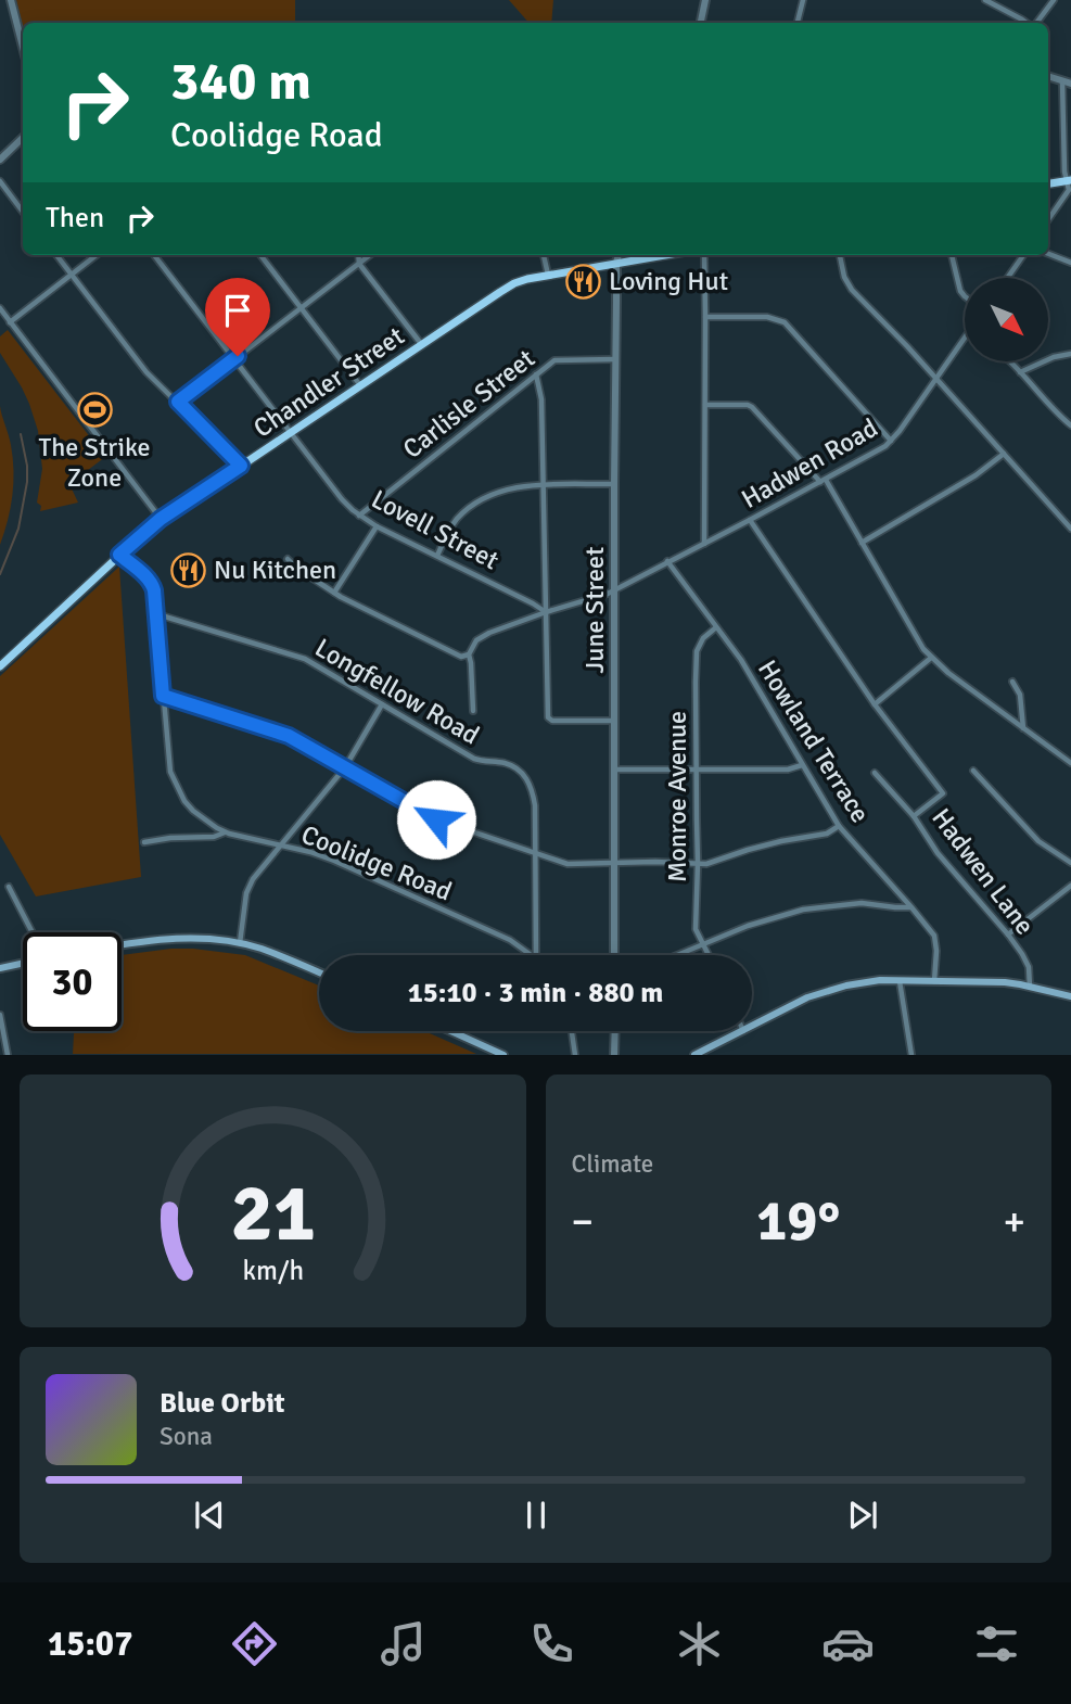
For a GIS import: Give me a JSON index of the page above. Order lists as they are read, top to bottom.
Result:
{
  "streets": {
    "main road": ["Chandler Street"],
    "street": [
      "Carlisle Street",
      "Hadwen Road",
      "Lovell Street",
      "June Street",
      "Longfellow Road",
      "Howland Terrace",
      "Monroe Avenue",
      "Coolidge Road",
      "Hadwen Lane"
    ]
  },
  "crossings": [
    ["Chandler Street", "Lovell Street"],
    ["Chandler Street", "June Street"],
    ["Chandler Street", "Coolidge Road"],
    ["Carlisle Street", "Lovell Street"],
    ["Carlisle Street", "June Street"],
    ["Hadwen Road", "Lovell Street"],
    ["Hadwen Road", "June Street"],
    ["Hadwen Road", "Howland Terrace"],
    ["Longfellow Road", "Coolidge Road"],
    ["Howland Terrace", "Monroe Avenue"]
  ],
  "places": {
    "restaurant": ["Loving Hut", "Nu Kitchen"],
    "sports": ["The Strike Zone"]
  },
  "north": "bottom right",
  "page": {
    "turn": ["340 m", "Coolidge Road"],
    "then": "Then",
    "limit": "30",
    "trip": "15:10 · 3 min · 880 m",
    "tile": "Climate",
    "heat": ["−", "19°", "+"],
    "song": ["Blue Orbit", "Sona"],
    "tabs": "15:07",
    "gauge": ["21", "km/h"]
  }
}
